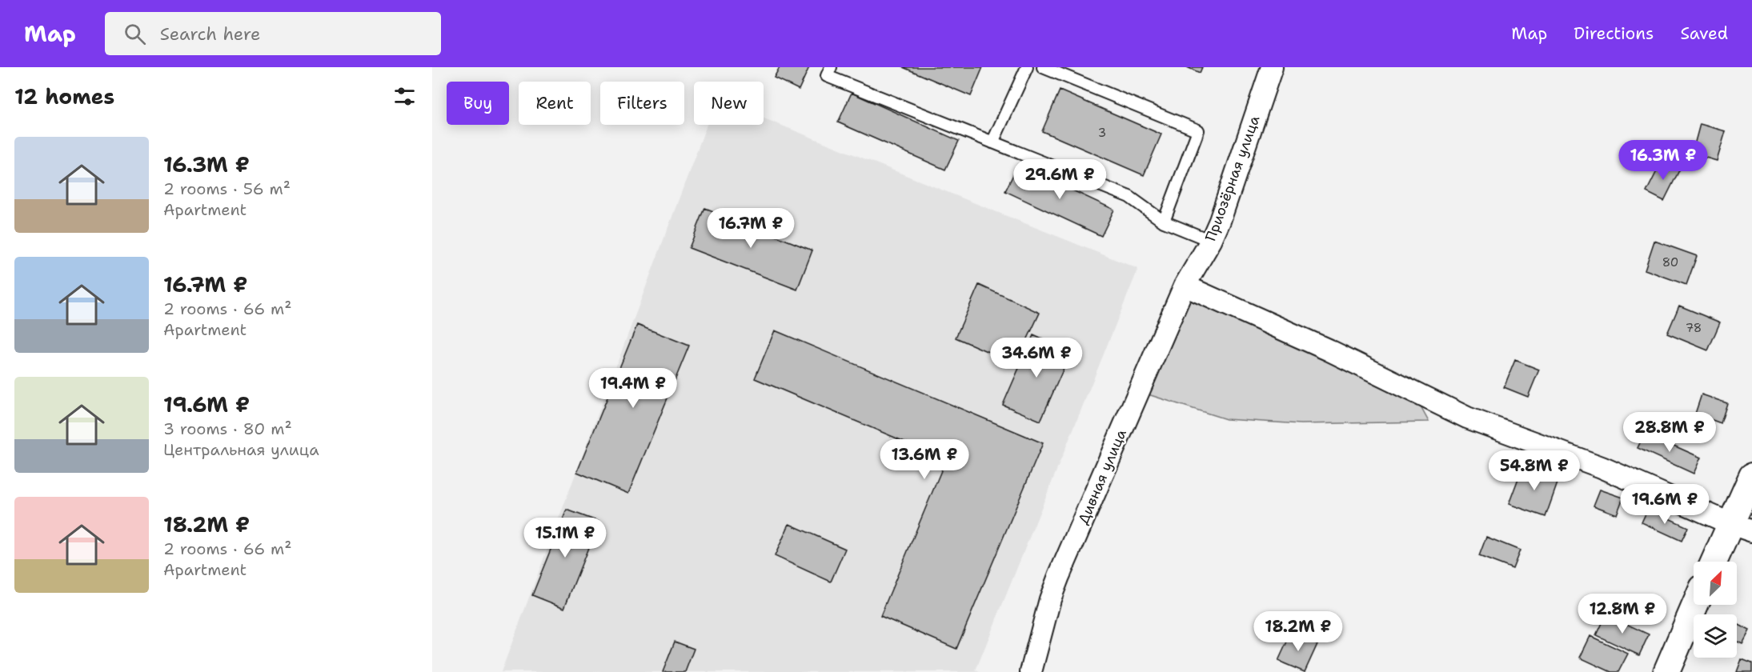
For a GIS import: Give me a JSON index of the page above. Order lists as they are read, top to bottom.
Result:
{
  "streets": {
    "street": ["Приозёрная улица", "Дивная улица"]
  },
  "crossings": [
    ["Приозёрная улица", "Дивная улица"]
  ],
  "house_numbers": ["3", "80", "78"],
  "north": "top right",
  "page": {
    "header": "Map",
    "search": "Search here",
    "nav": ["Map", "Directions", "Saved"],
    "heading": "12 homes",
    "chip": [
      "Buy",
      "Rent",
      "Filters",
      "New"
    ],
    "list": [
      {
        "name": "16.3M ₽",
        "note": "2 rooms · 56 m² · Apartment"
      },
      {
        "name": "16.7M ₽",
        "note": "2 rooms · 66 m² · Apartment"
      },
      {
        "name": "19.6M ₽",
        "note": "3 rooms · 80 m² · Центральная улица"
      },
      {
        "name": "18.2M ₽",
        "note": "2 rooms · 66 m² · Apartment"
      }
    ],
    "price": [
      "16.3M ₽",
      "29.6M ₽",
      "16.7M ₽",
      "34.6M ₽",
      "19.4M ₽",
      "28.8M ₽",
      "13.6M ₽",
      "54.8M ₽",
      "19.6M ₽",
      "15.1M ₽",
      "12.8M ₽",
      "18.2M ₽"
    ]
  }
}
